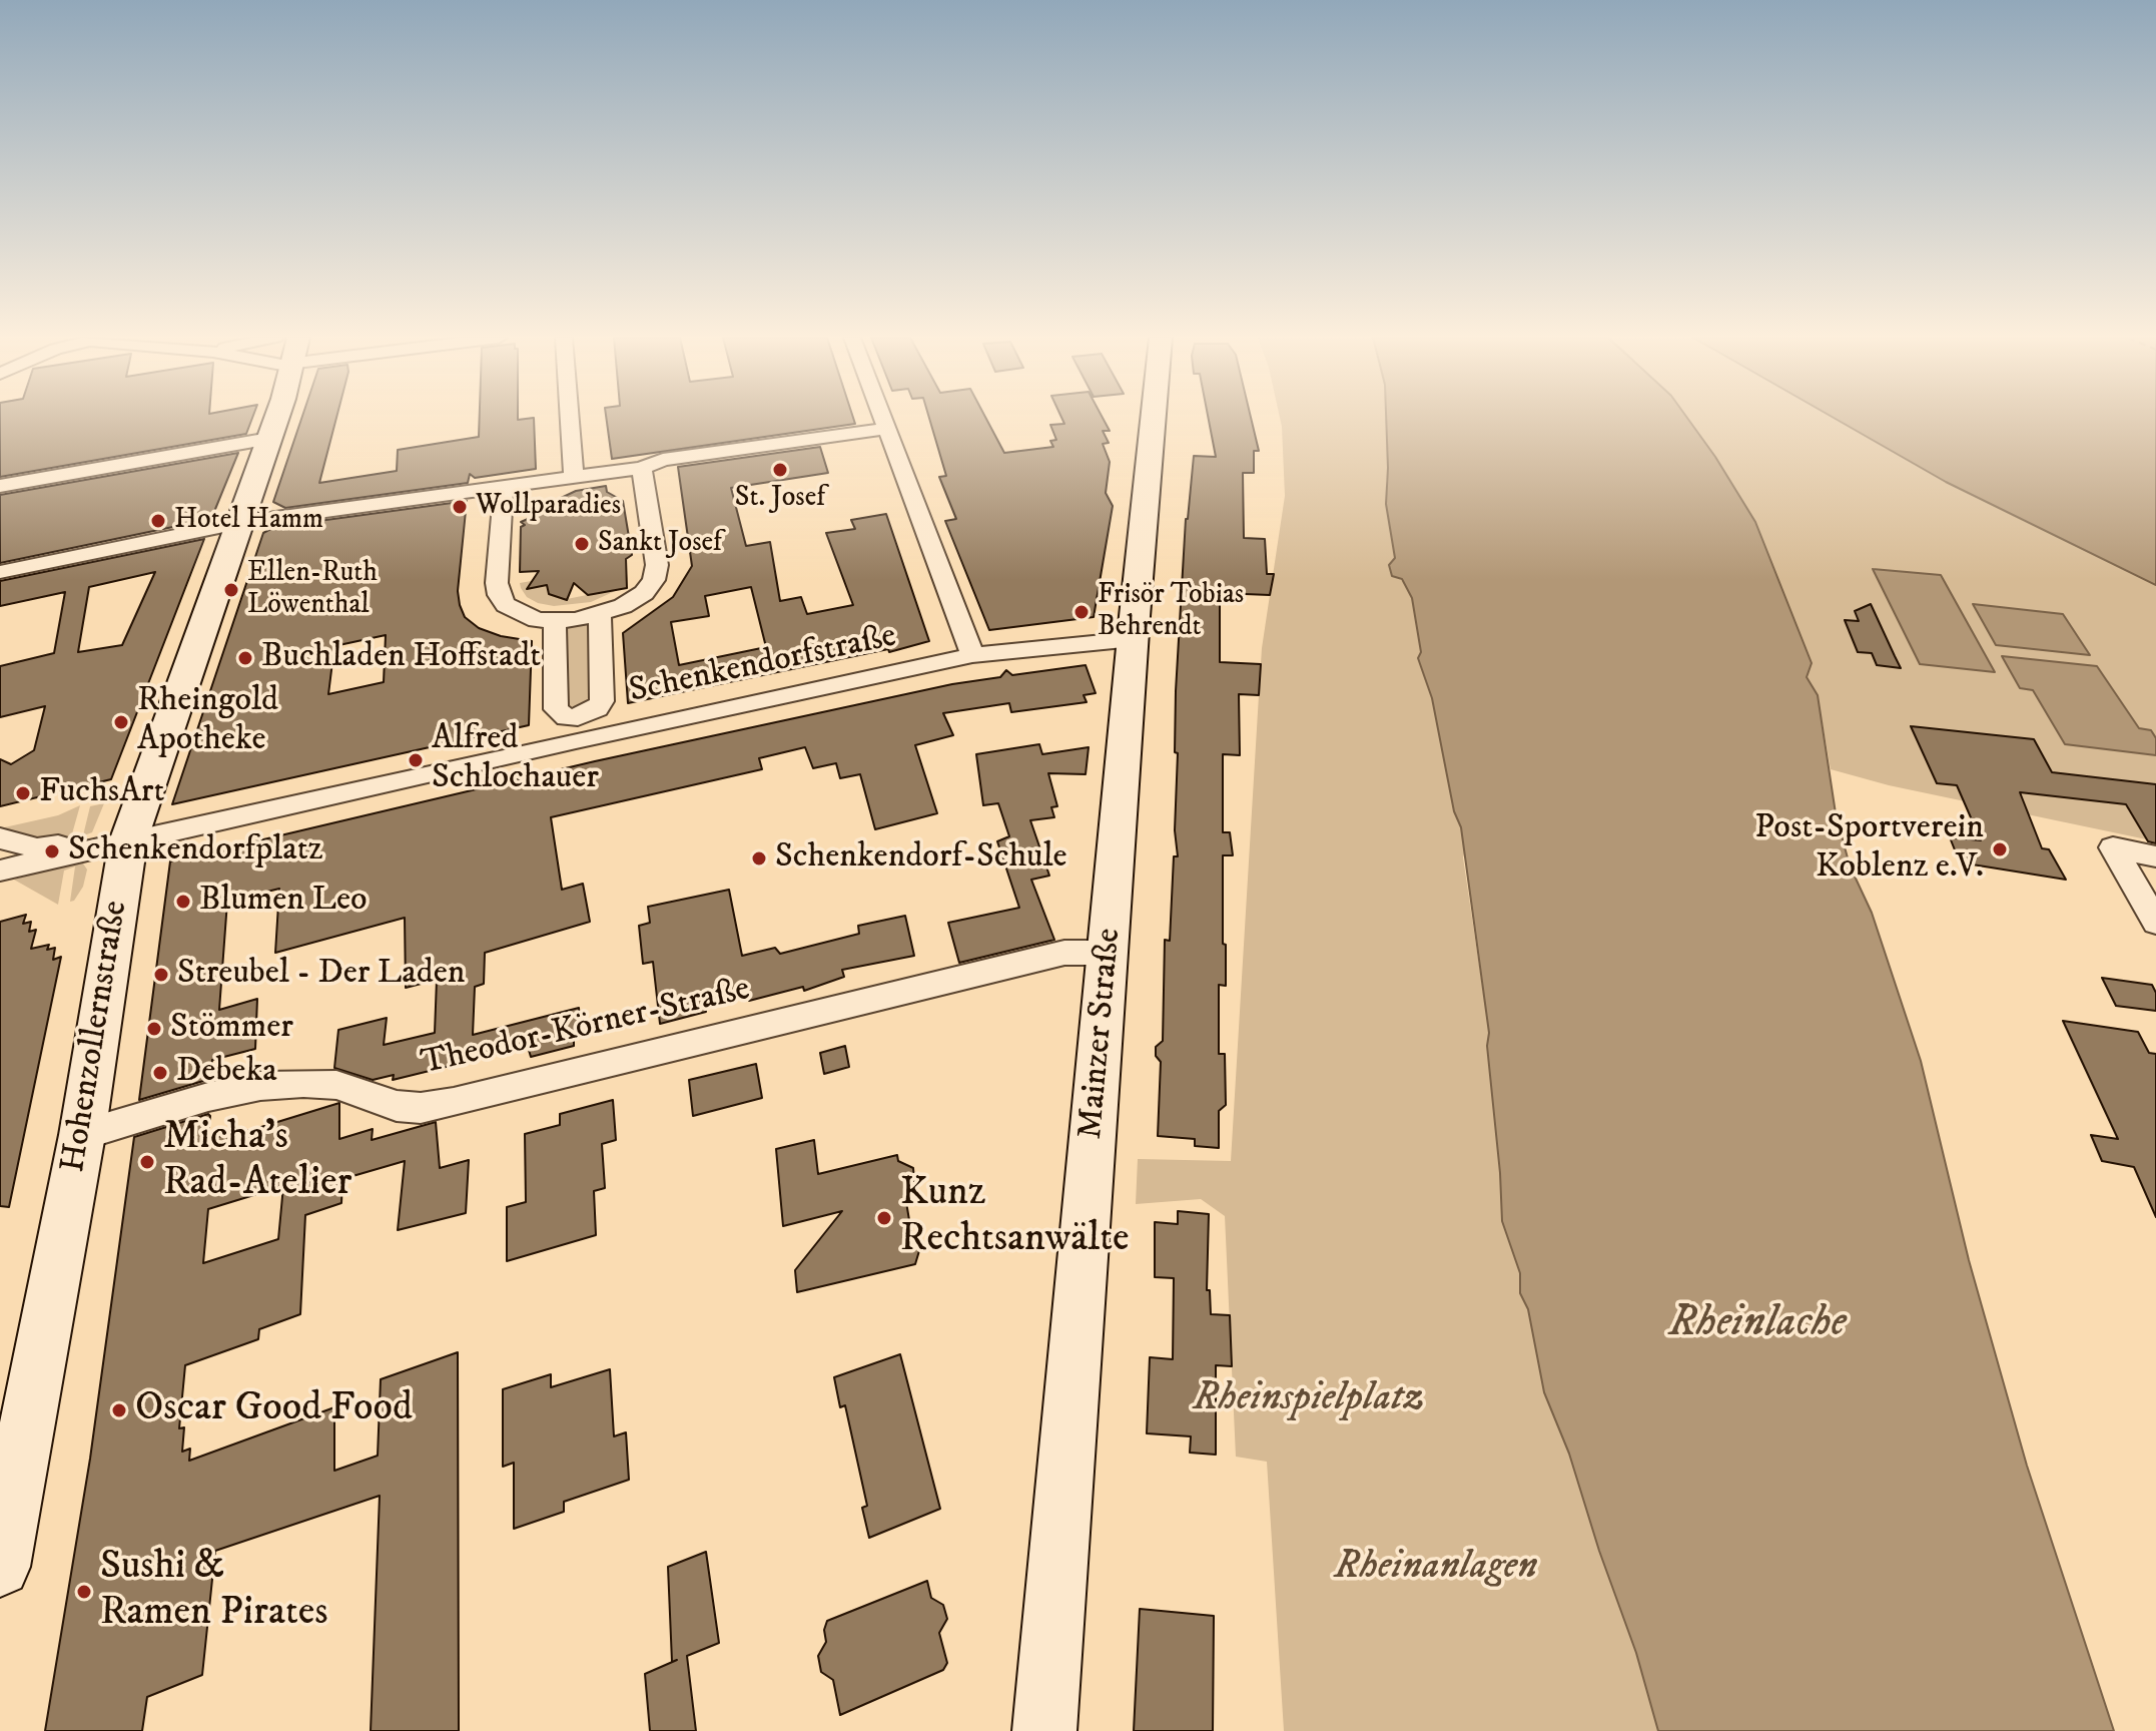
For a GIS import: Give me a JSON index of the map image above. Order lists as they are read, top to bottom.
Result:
{
  "streets": {
    "street": [
      "Schenkendorfstraße",
      "Theodor-Körner-Straße",
      "Mainzer Straße",
      "Hohenzollernstraße"
    ]
  },
  "crossings": [
    ["Schenkendorfstraße", "Mainzer Straße"],
    ["Schenkendorfstraße", "Hohenzollernstraße"],
    ["Theodor-Körner-Straße", "Mainzer Straße"],
    ["Theodor-Körner-Straße", "Hohenzollernstraße"]
  ],
  "water": ["Rheinlache"],
  "parks": ["Rheinspielplatz", "Rheinanlagen"],
  "places": [
    "St. Josef",
    "Wollparadies",
    "Hotel Hamm",
    "Sankt Josef",
    "Ellen-Ruth Löwenthal",
    "Frisör Tobias Behrendt",
    "Buchladen Hoffstadt",
    "Rheingold Apotheke",
    "Alfred Schlochauer",
    "FuchsArt",
    "Post-Sportverein Koblenz e.V.",
    "Schenkendorfplatz",
    "Schenkendorf-Schule",
    "Blumen Leo",
    "Streubel - Der Laden",
    "Stömmer",
    "Debeka",
    "Micha's Rad-Atelier",
    "Kunz Rechtsanwälte",
    "Oscar Good Food",
    "Sushi & Ramen Pirates"
  ]
}
